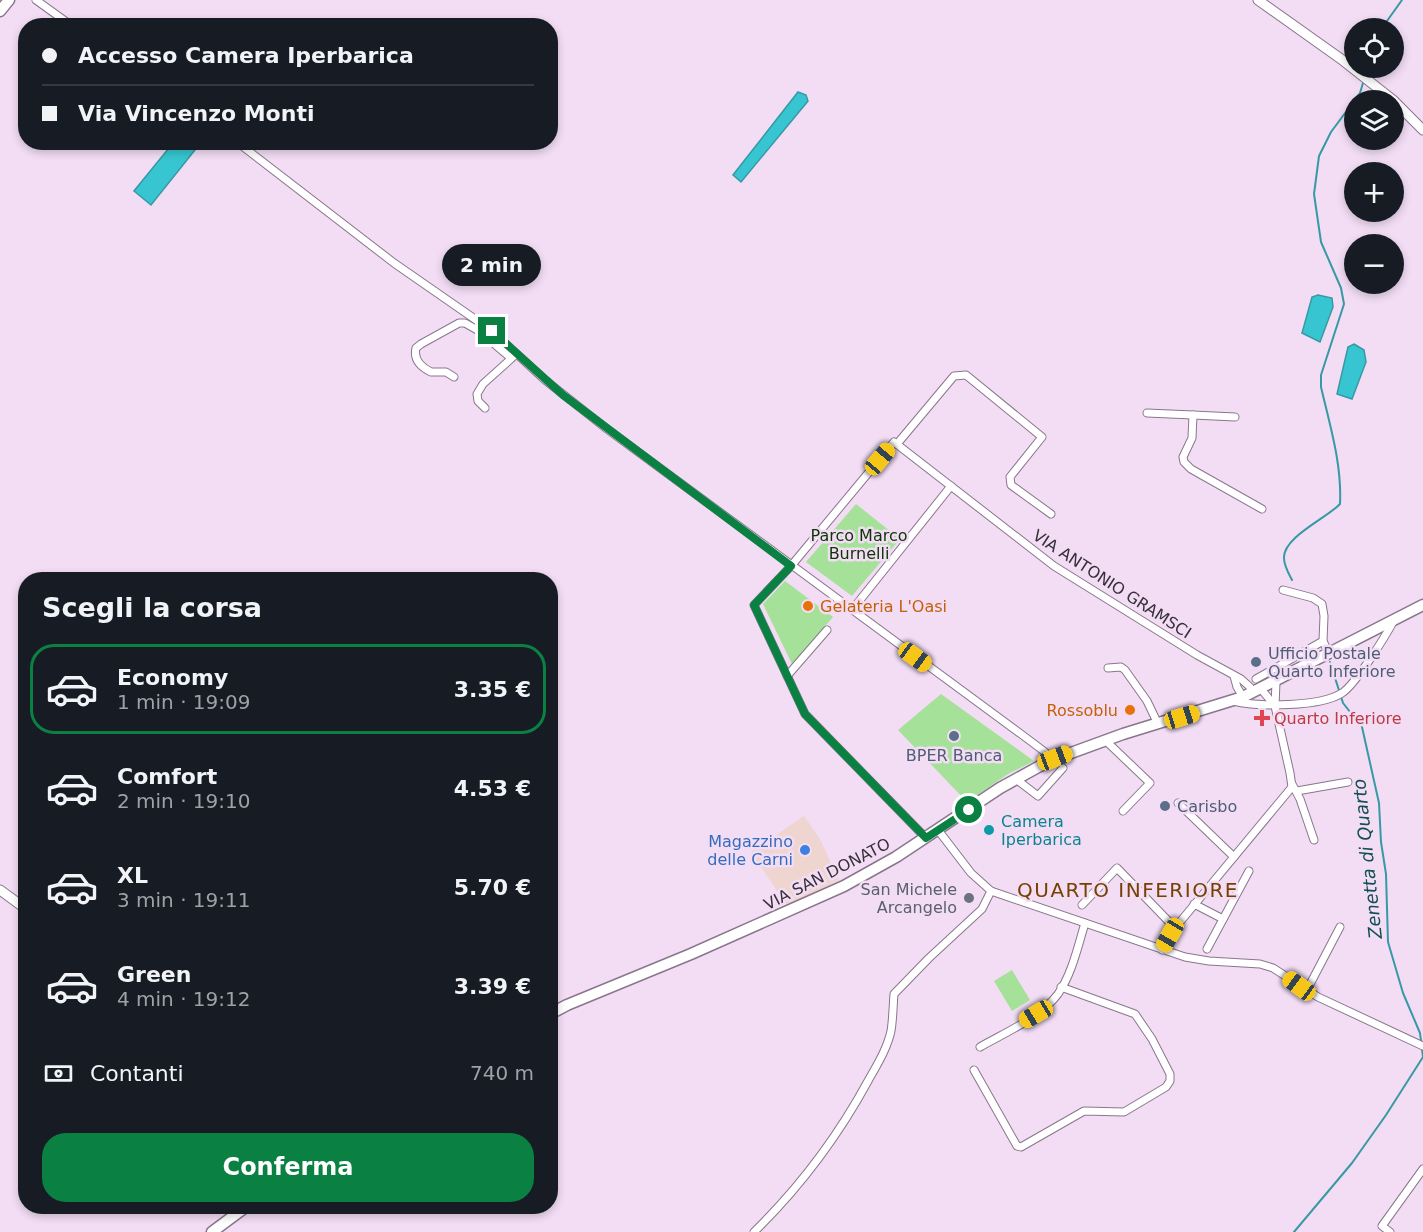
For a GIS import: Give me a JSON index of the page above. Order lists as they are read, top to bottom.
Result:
{
  "streets": {
    "main road": ["VIA SAN DONATO"],
    "street": ["VIA ANTONIO GRAMSCI"]
  },
  "crossings": [
    ["VIA ANTONIO GRAMSCI", "VIA SAN DONATO"]
  ],
  "districts": ["QUARTO INFERIORE"],
  "water": ["Zenetta di Quarto"],
  "parks": ["Parco Marco Burnelli"],
  "places": {
    "other": [
      "Gelateria L'Oasi",
      "Ufficio Postale Quarto Inferiore",
      "Rossoblu",
      "BPER Banca",
      "Carisbo",
      "Camera Iperbarica",
      "Magazzino delle Carni",
      "San Michele Arcangelo"
    ],
    "health": ["Quarto Inferiore"]
  },
  "page": {
    "map_buttons": ["+", "−"],
    "banner": ["Accesso Camera Iperbarica", "Via Vincenzo Monti"],
    "bubble": "2 min",
    "heading": "Scegli la corsa",
    "list": [
      {
        "name": "Economy",
        "note": "1 min · 19:09",
        "value": "3.35 €"
      },
      {
        "name": "Comfort",
        "note": "2 min · 19:10",
        "value": "4.53 €"
      },
      {
        "name": "XL",
        "note": "3 min · 19:11",
        "value": "5.70 €"
      },
      {
        "name": "Green",
        "note": "4 min · 19:12",
        "value": "3.39 €"
      }
    ],
    "pay": ["Contanti", "740 m"],
    "buttons": "Conferma"
  }
}
